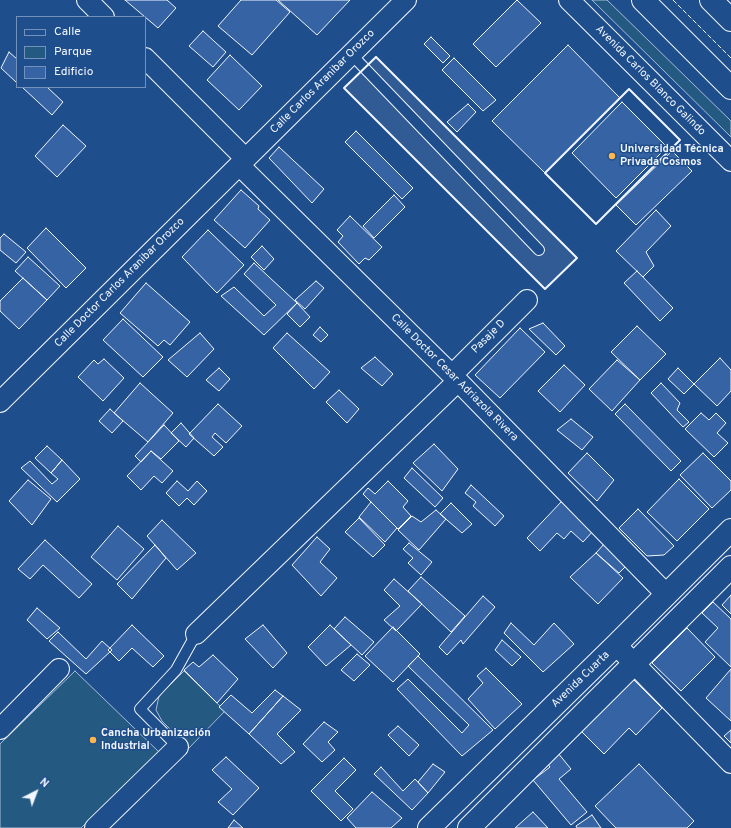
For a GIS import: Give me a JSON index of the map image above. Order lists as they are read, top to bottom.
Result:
{
  "streets": {
    "main road": ["Avenida Cuarta"],
    "street": [
      "Avenida Carlos Blanco Galindo",
      "Calle Carlos Aranibar Orozco",
      "Calle Doctor Carlos Aranibar Orozco",
      "Pasaje D",
      "Calle Doctor Cesar Adriazola Rivera"
    ]
  },
  "crossings": [
    ["Calle Carlos Aranibar Orozco", "Calle Doctor Carlos Aranibar Orozco"],
    ["Calle Carlos Aranibar Orozco", "Calle Doctor Cesar Adriazola Rivera"],
    ["Calle Doctor Carlos Aranibar Orozco", "Calle Doctor Cesar Adriazola Rivera"],
    ["Pasaje D", "Calle Doctor Cesar Adriazola Rivera"],
    ["Calle Doctor Cesar Adriazola Rivera", "Avenida Cuarta"]
  ],
  "places": ["Universidad Técnica Privada Cosmos", "Cancha Urbanización Industrial"],
  "legend": ["Calle", "Parque", "Edificio"],
  "north": "top right"
}
